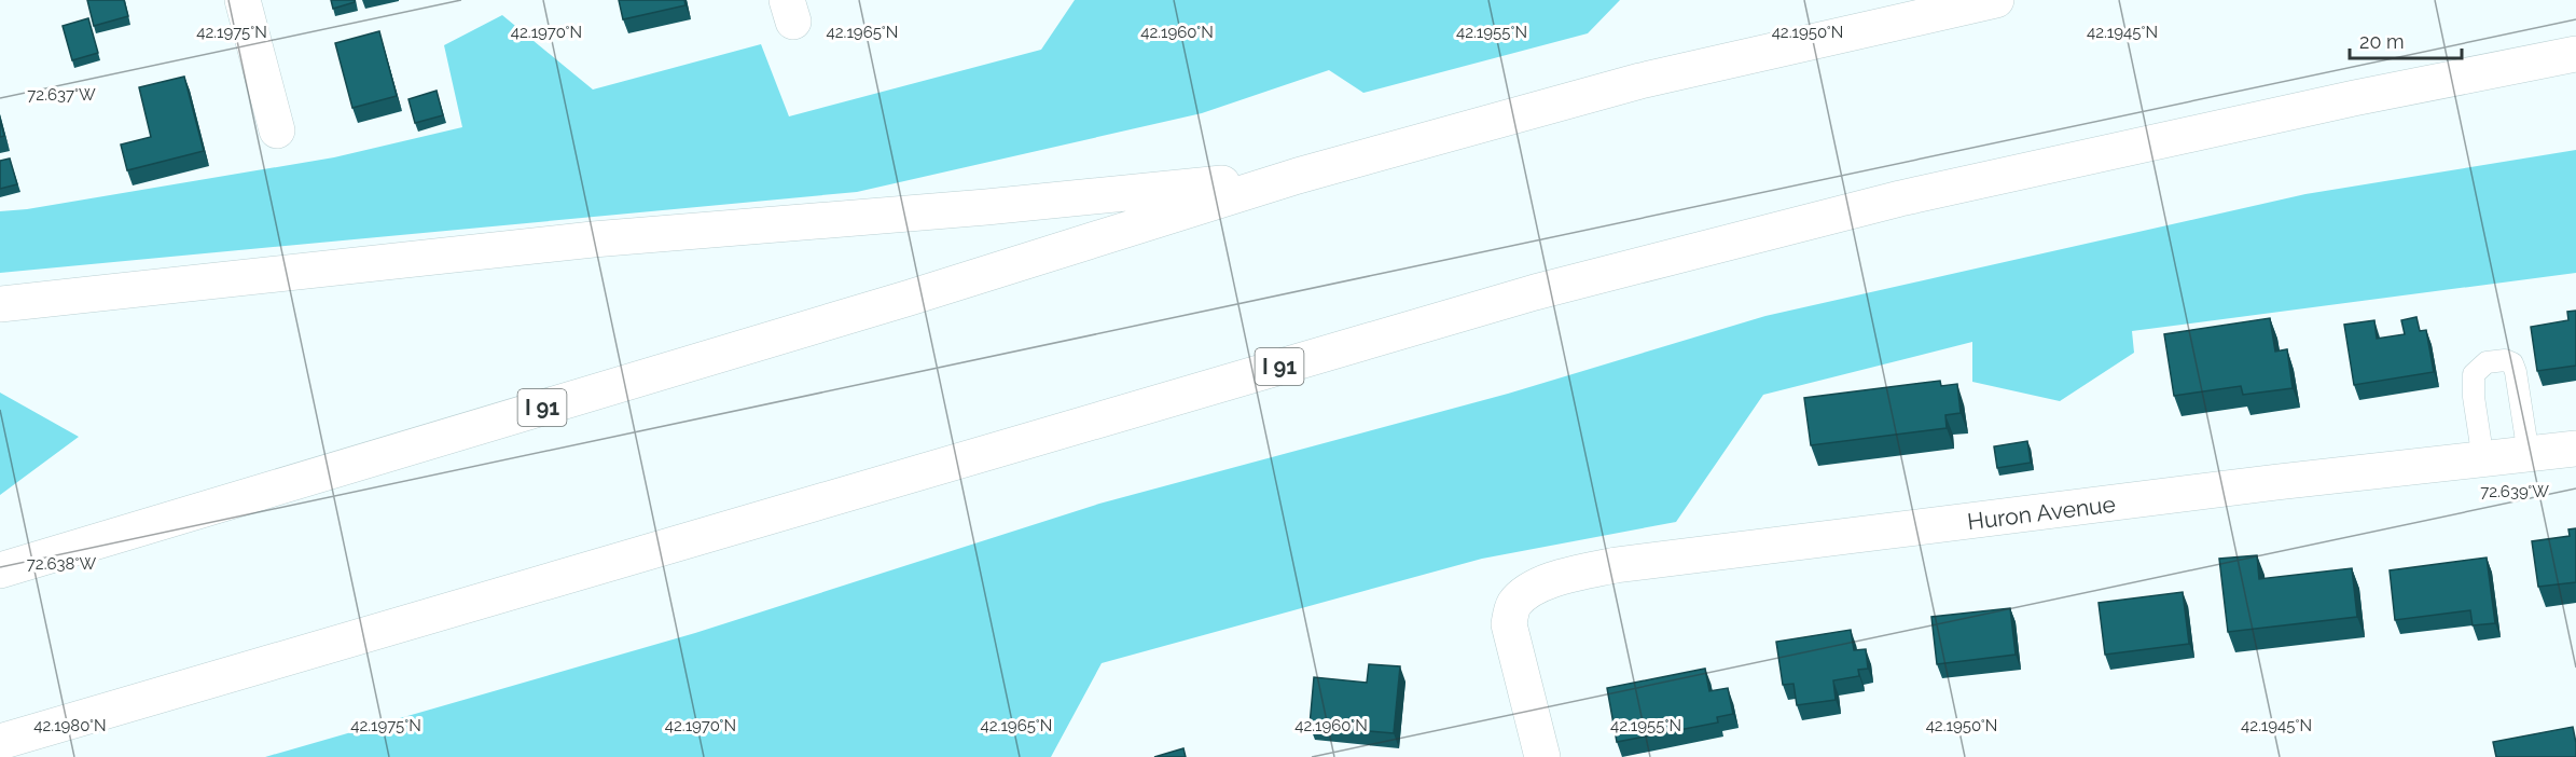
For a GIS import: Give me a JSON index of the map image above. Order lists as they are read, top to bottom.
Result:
{
  "streets": {
    "main road": ["I 91", "Huron Avenue"]
  },
  "scale_bar": "20 m",
  "coordinates": [
    "42.1975°N",
    "42.1970°N",
    "42.1965°N",
    "42.1960°N",
    "42.1955°N",
    "42.1950°N",
    "42.1945°N",
    "72.637°W",
    "72.639°W",
    "72.638°W",
    "42.1980°N"
  ]
}
